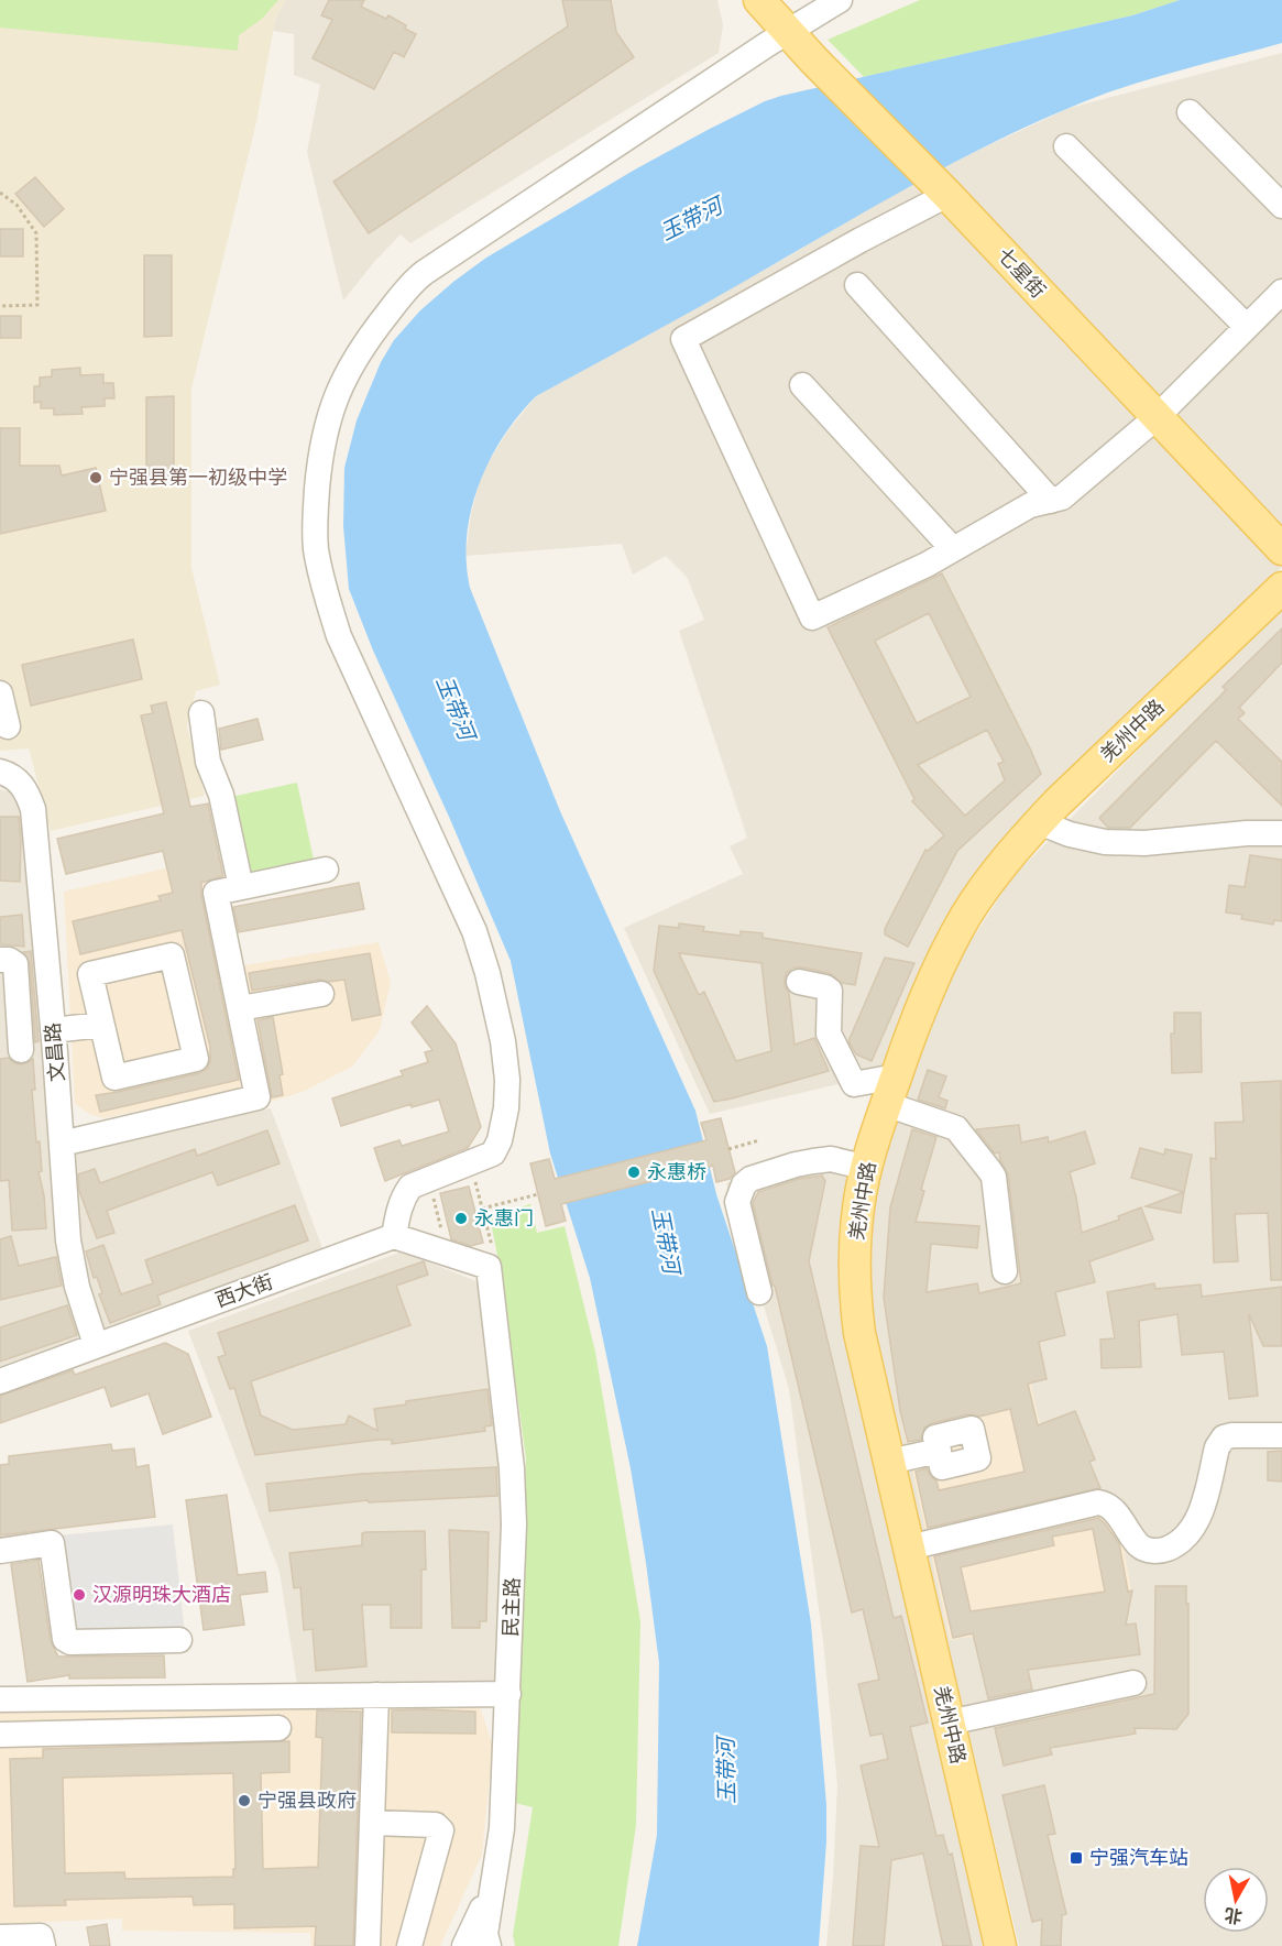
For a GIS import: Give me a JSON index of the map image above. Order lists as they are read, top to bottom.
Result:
{
  "streets": {
    "main road": ["七星街", "羌州中路"],
    "street": ["文昌路", "西大街", "民主路"]
  },
  "crossings": [
    ["文昌路", "西大街"]
  ],
  "water": ["玉带河"],
  "places": {
    "other": [
      "宁强县第一初级中学",
      "永惠桥",
      "永惠门",
      "汉源明珠大酒店",
      "宁强县政府"
    ],
    "transit": ["宁强汽车站"]
  },
  "north": "bottom"
}
